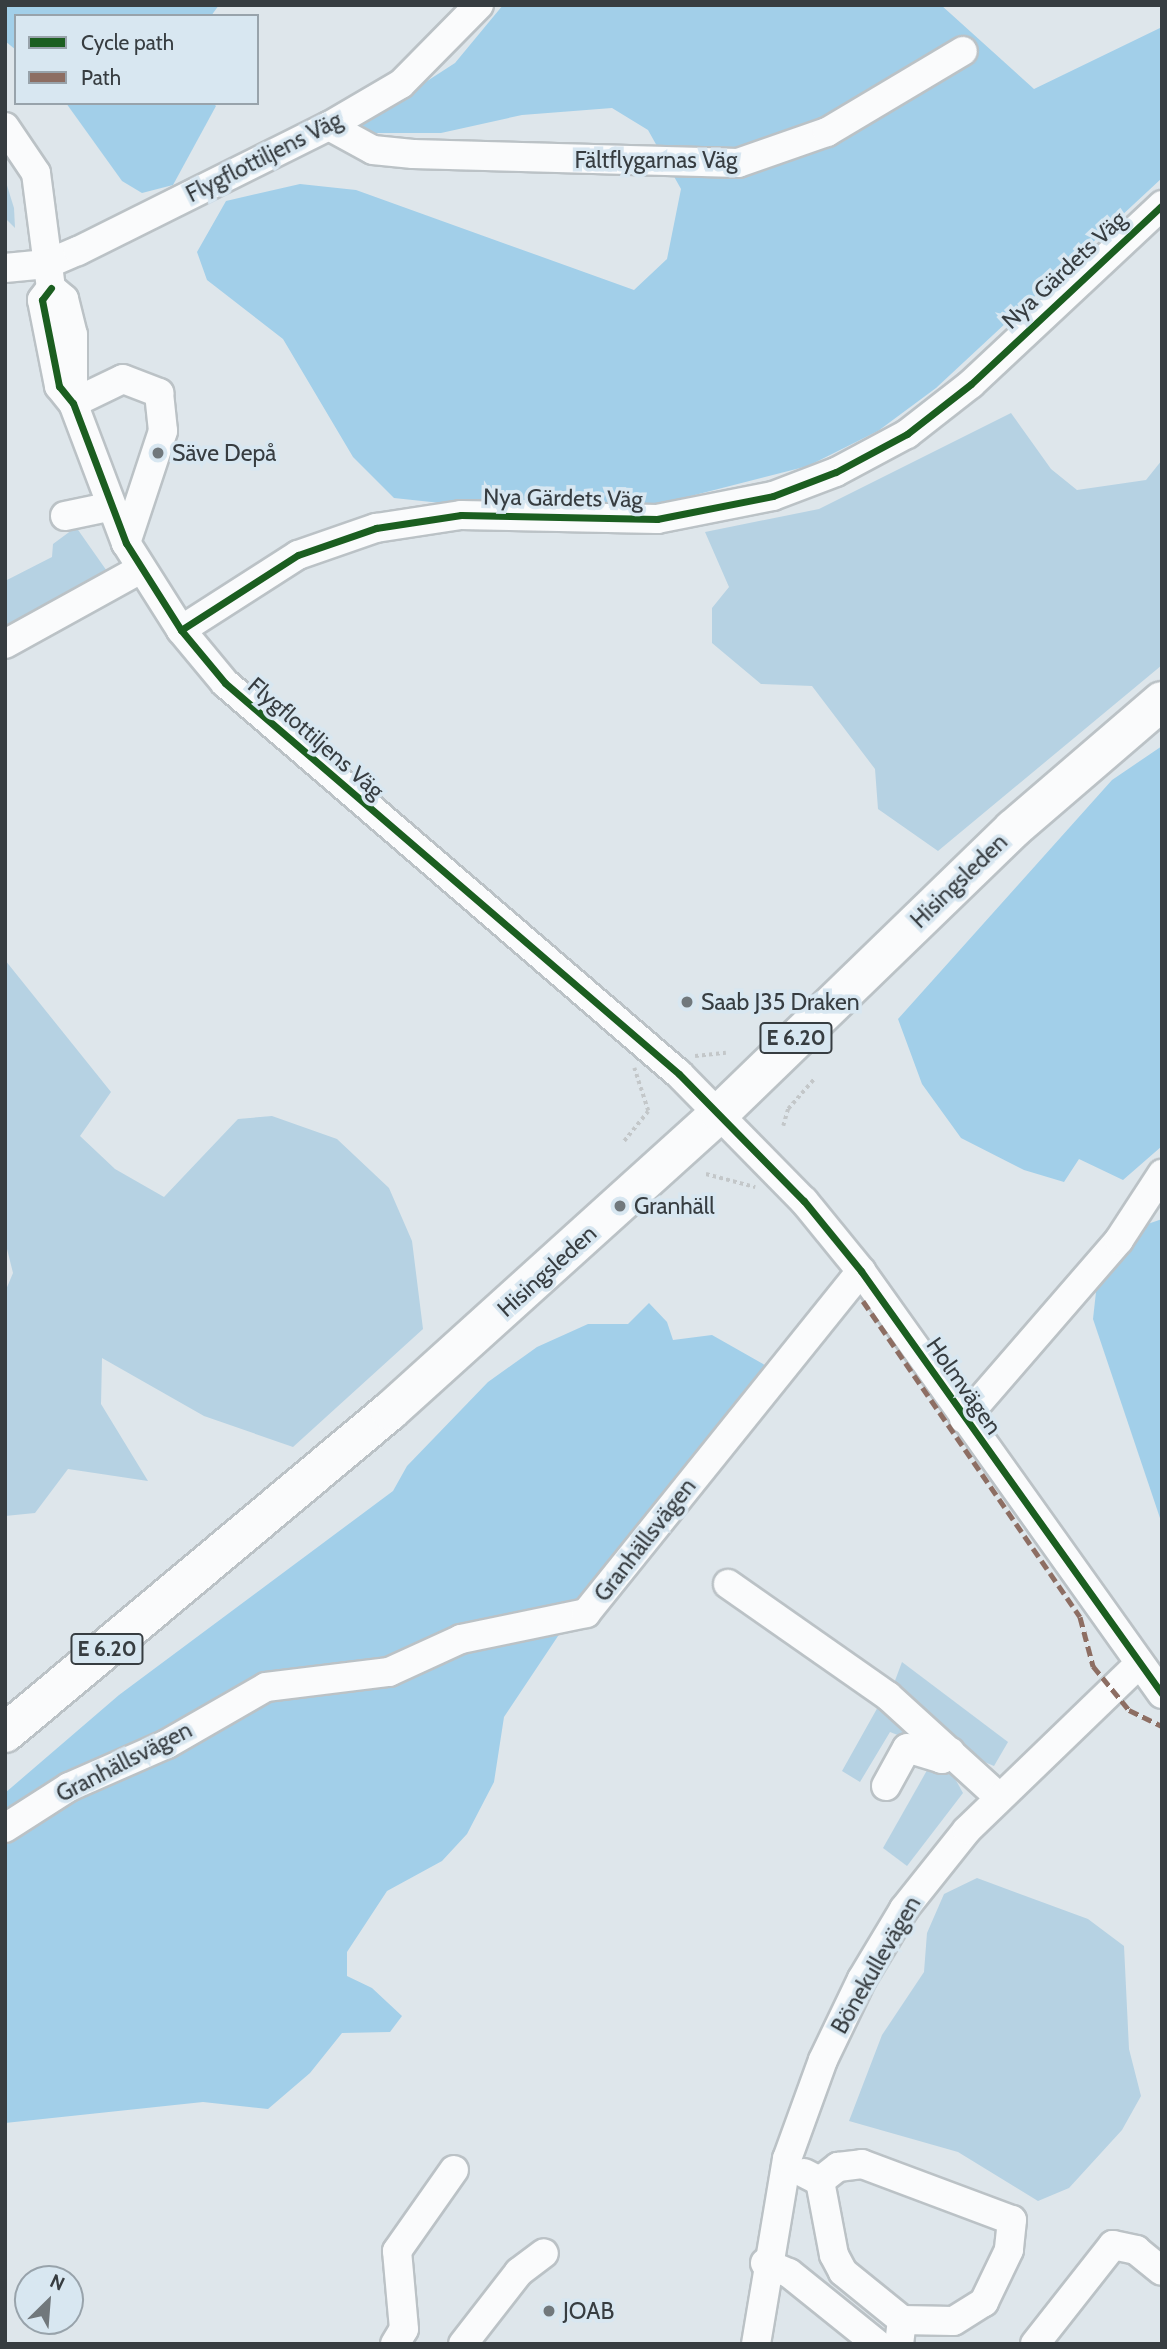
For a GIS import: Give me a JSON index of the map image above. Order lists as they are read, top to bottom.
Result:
{
  "streets": {
    "highway": ["Hisingsleden", "E 6.20"],
    "street": [
      "Flygflottiljens Väg",
      "Fältflygarnas Väg",
      "Nya Gärdets Väg",
      "Holmvägen",
      "Granhällsvägen",
      "Bönekullevägen"
    ]
  },
  "crossings": [
    ["Flygflottiljens Väg", "Fältflygarnas Väg"],
    ["Flygflottiljens Väg", "Nya Gärdets Väg"],
    ["Flygflottiljens Väg", "Hisingsleden"],
    ["Flygflottiljens Väg", "Holmvägen"],
    ["Hisingsleden", "Holmvägen"],
    ["Holmvägen", "Granhällsvägen"],
    ["Holmvägen", "Bönekullevägen"]
  ],
  "places": [
    "Säve Depå",
    "Saab J35 Draken",
    "Granhäll",
    "JOAB"
  ],
  "legend": ["Cycle path", "Path"],
  "north": "top right"
}
